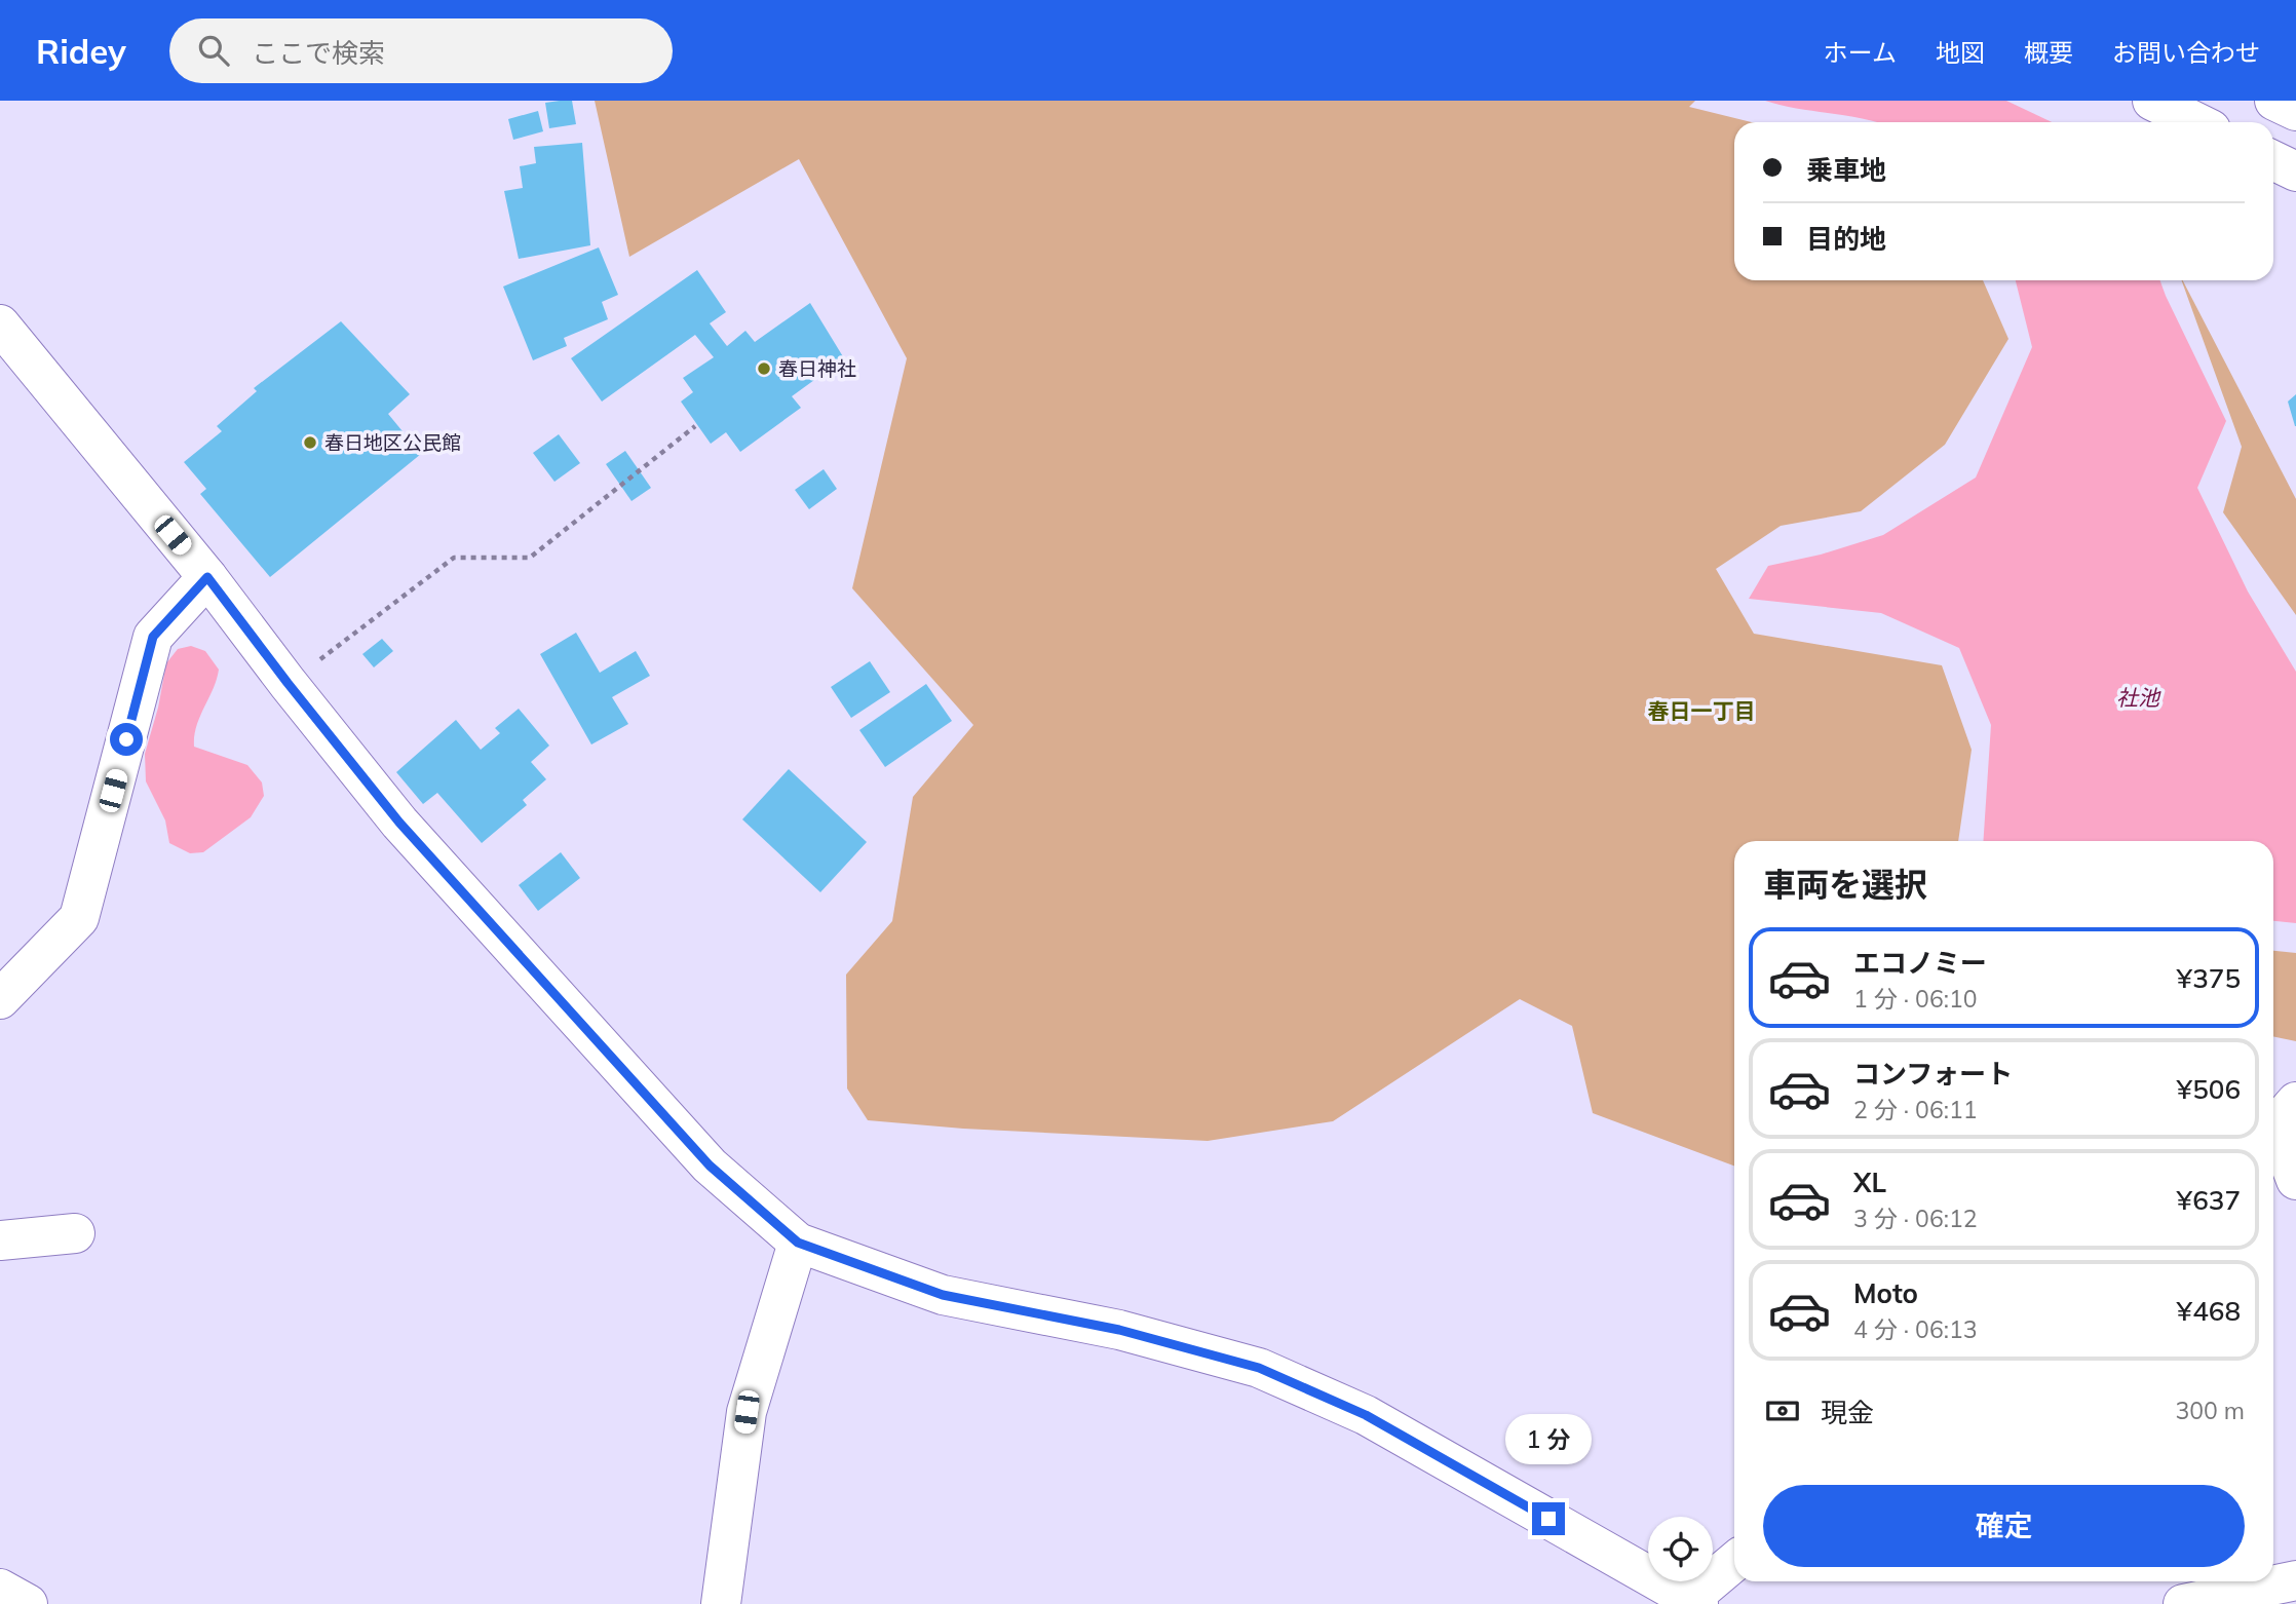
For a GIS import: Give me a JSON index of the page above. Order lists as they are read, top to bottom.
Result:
{
  "districts": ["春日一丁目"],
  "water": ["社池"],
  "places": ["春日神社", "春日地区公民館"],
  "page": {
    "header": "Ridey",
    "search": "ここで検索",
    "nav": [
      "ホーム",
      "地図",
      "概要",
      "お問い合わせ"
    ],
    "banner": ["乗車地", "目的地"],
    "heading": "車両を選択",
    "list": [
      {
        "name": "エコノミー",
        "note": "1 分 · 06:10",
        "value": "¥375"
      },
      {
        "name": "コンフォート",
        "note": "2 分 · 06:11",
        "value": "¥506"
      },
      {
        "name": "XL",
        "note": "3 分 · 06:12",
        "value": "¥637"
      },
      {
        "name": "Moto",
        "note": "4 分 · 06:13",
        "value": "¥468"
      }
    ],
    "pay": ["現金", "300 m"],
    "bubble": "1 分",
    "buttons": "確定"
  }
}
